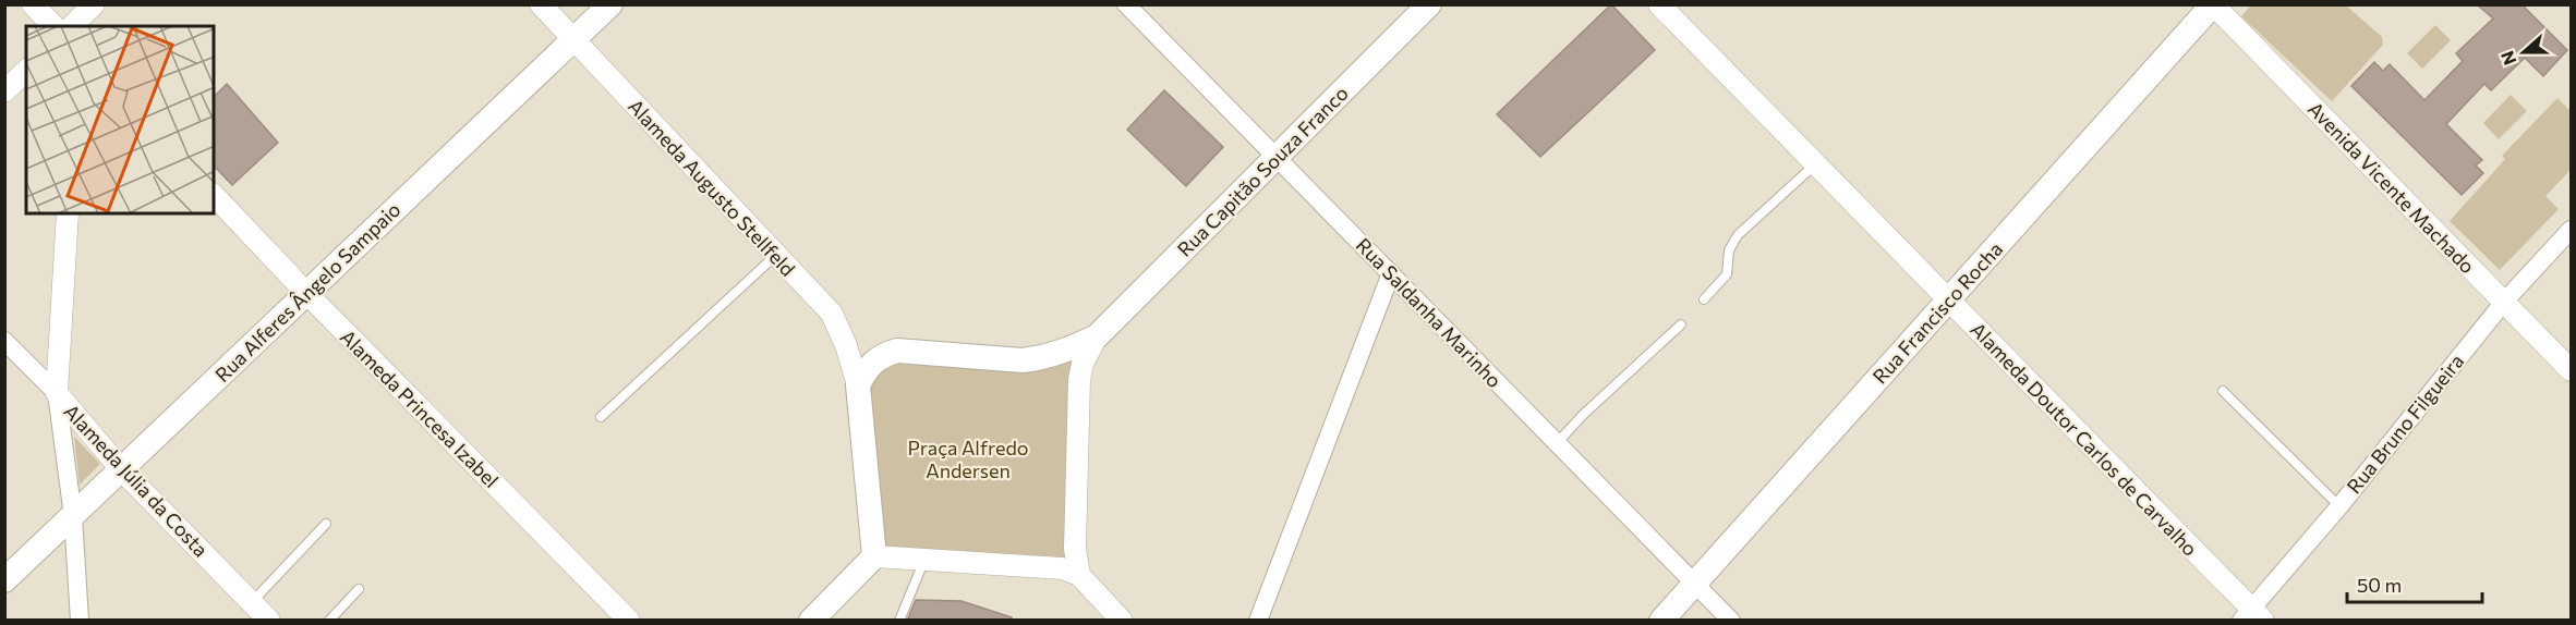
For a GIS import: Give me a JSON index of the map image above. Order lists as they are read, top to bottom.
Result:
{
  "streets": {
    "main road": ["Rua Capitão Souza Franco", "Rua Alferes Ângelo Sampaio", "Rua Francisco Rocha"],
    "street": [
      "Alameda Augusto Stellfeld",
      "Avenida Vicente Machado",
      "Rua Saldanha Marinho",
      "Alameda Princesa Izabel",
      "Rua Bruno Filgueira",
      "Alameda Doutor Carlos de Carvalho",
      "Alameda Júlia da Costa"
    ]
  },
  "crossings": [
    ["Rua Capitão Souza Franco", "Rua Saldanha Marinho"],
    ["Alameda Augusto Stellfeld", "Rua Alferes Ângelo Sampaio"],
    ["Avenida Vicente Machado", "Rua Francisco Rocha"],
    ["Avenida Vicente Machado", "Rua Bruno Filgueira"],
    ["Rua Alferes Ângelo Sampaio", "Alameda Princesa Izabel"],
    ["Rua Alferes Ângelo Sampaio", "Alameda Júlia da Costa"],
    ["Rua Saldanha Marinho", "Rua Francisco Rocha"],
    ["Rua Francisco Rocha", "Alameda Doutor Carlos de Carvalho"],
    ["Rua Bruno Filgueira", "Alameda Doutor Carlos de Carvalho"]
  ],
  "parks": ["Praça Alfredo Andersen"],
  "scale_bar": "50 m",
  "north": "left"
}
